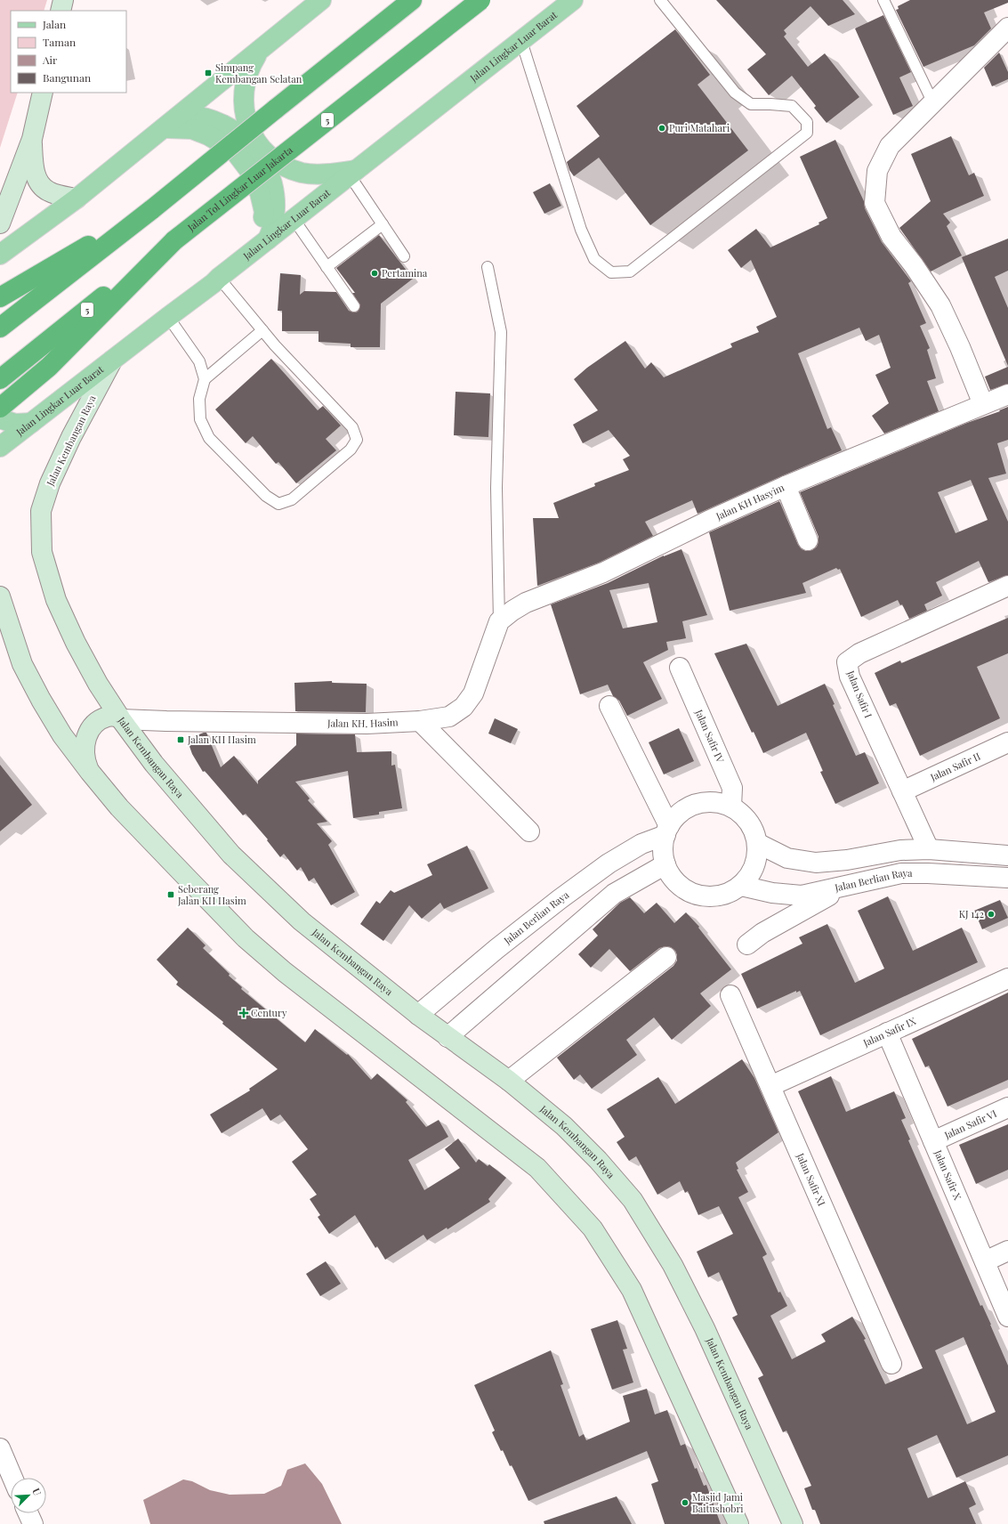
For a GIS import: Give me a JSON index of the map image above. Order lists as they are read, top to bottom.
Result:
{
  "streets": {
    "highway": ["5", "Jalan Tol Lingkar Luar Jakarta"],
    "main road": ["Jalan Lingkar Luar Barat", "Jalan Kembangan Raya"],
    "street": [
      "Jalan KH Hasyim",
      "Jalan Safir I",
      "Jalan KH. Hasim",
      "Jalan Safir IV",
      "Jalan Safir II",
      "Jalan Berlian Raya",
      "Jalan Safir IX",
      "Jalan Safir VI",
      "Jalan Safir X",
      "Jalan Safir XI"
    ]
  },
  "crossings": [
    ["Jalan Lingkar Luar Barat", "Jalan Kembangan Raya"],
    ["Jalan Kembangan Raya", "Jalan KH. Hasim"],
    ["Jalan Kembangan Raya", "Jalan Berlian Raya"],
    ["Jalan KH Hasyim", "Jalan KH. Hasim"],
    ["Jalan Safir I", "Jalan Safir II"],
    ["Jalan Safir IV", "Jalan Berlian Raya"],
    ["Jalan Safir IX", "Jalan Safir X"],
    ["Jalan Safir IX", "Jalan Safir XI"],
    ["Jalan Safir VI", "Jalan Safir X"]
  ],
  "places": {
    "transit": ["Simpang Kembangan Selatan", "Jalan KH Hasim", "Seberang Jalan KH Hasim"],
    "other": [
      "Puri Matahari",
      "Pertamina",
      "KJ 142",
      "Masjid Jami Baitushobri"
    ],
    "health": ["Century"]
  },
  "legend": [
    "Jalan",
    "Taman",
    "Air",
    "Bangunan"
  ],
  "north": "top right"
}
